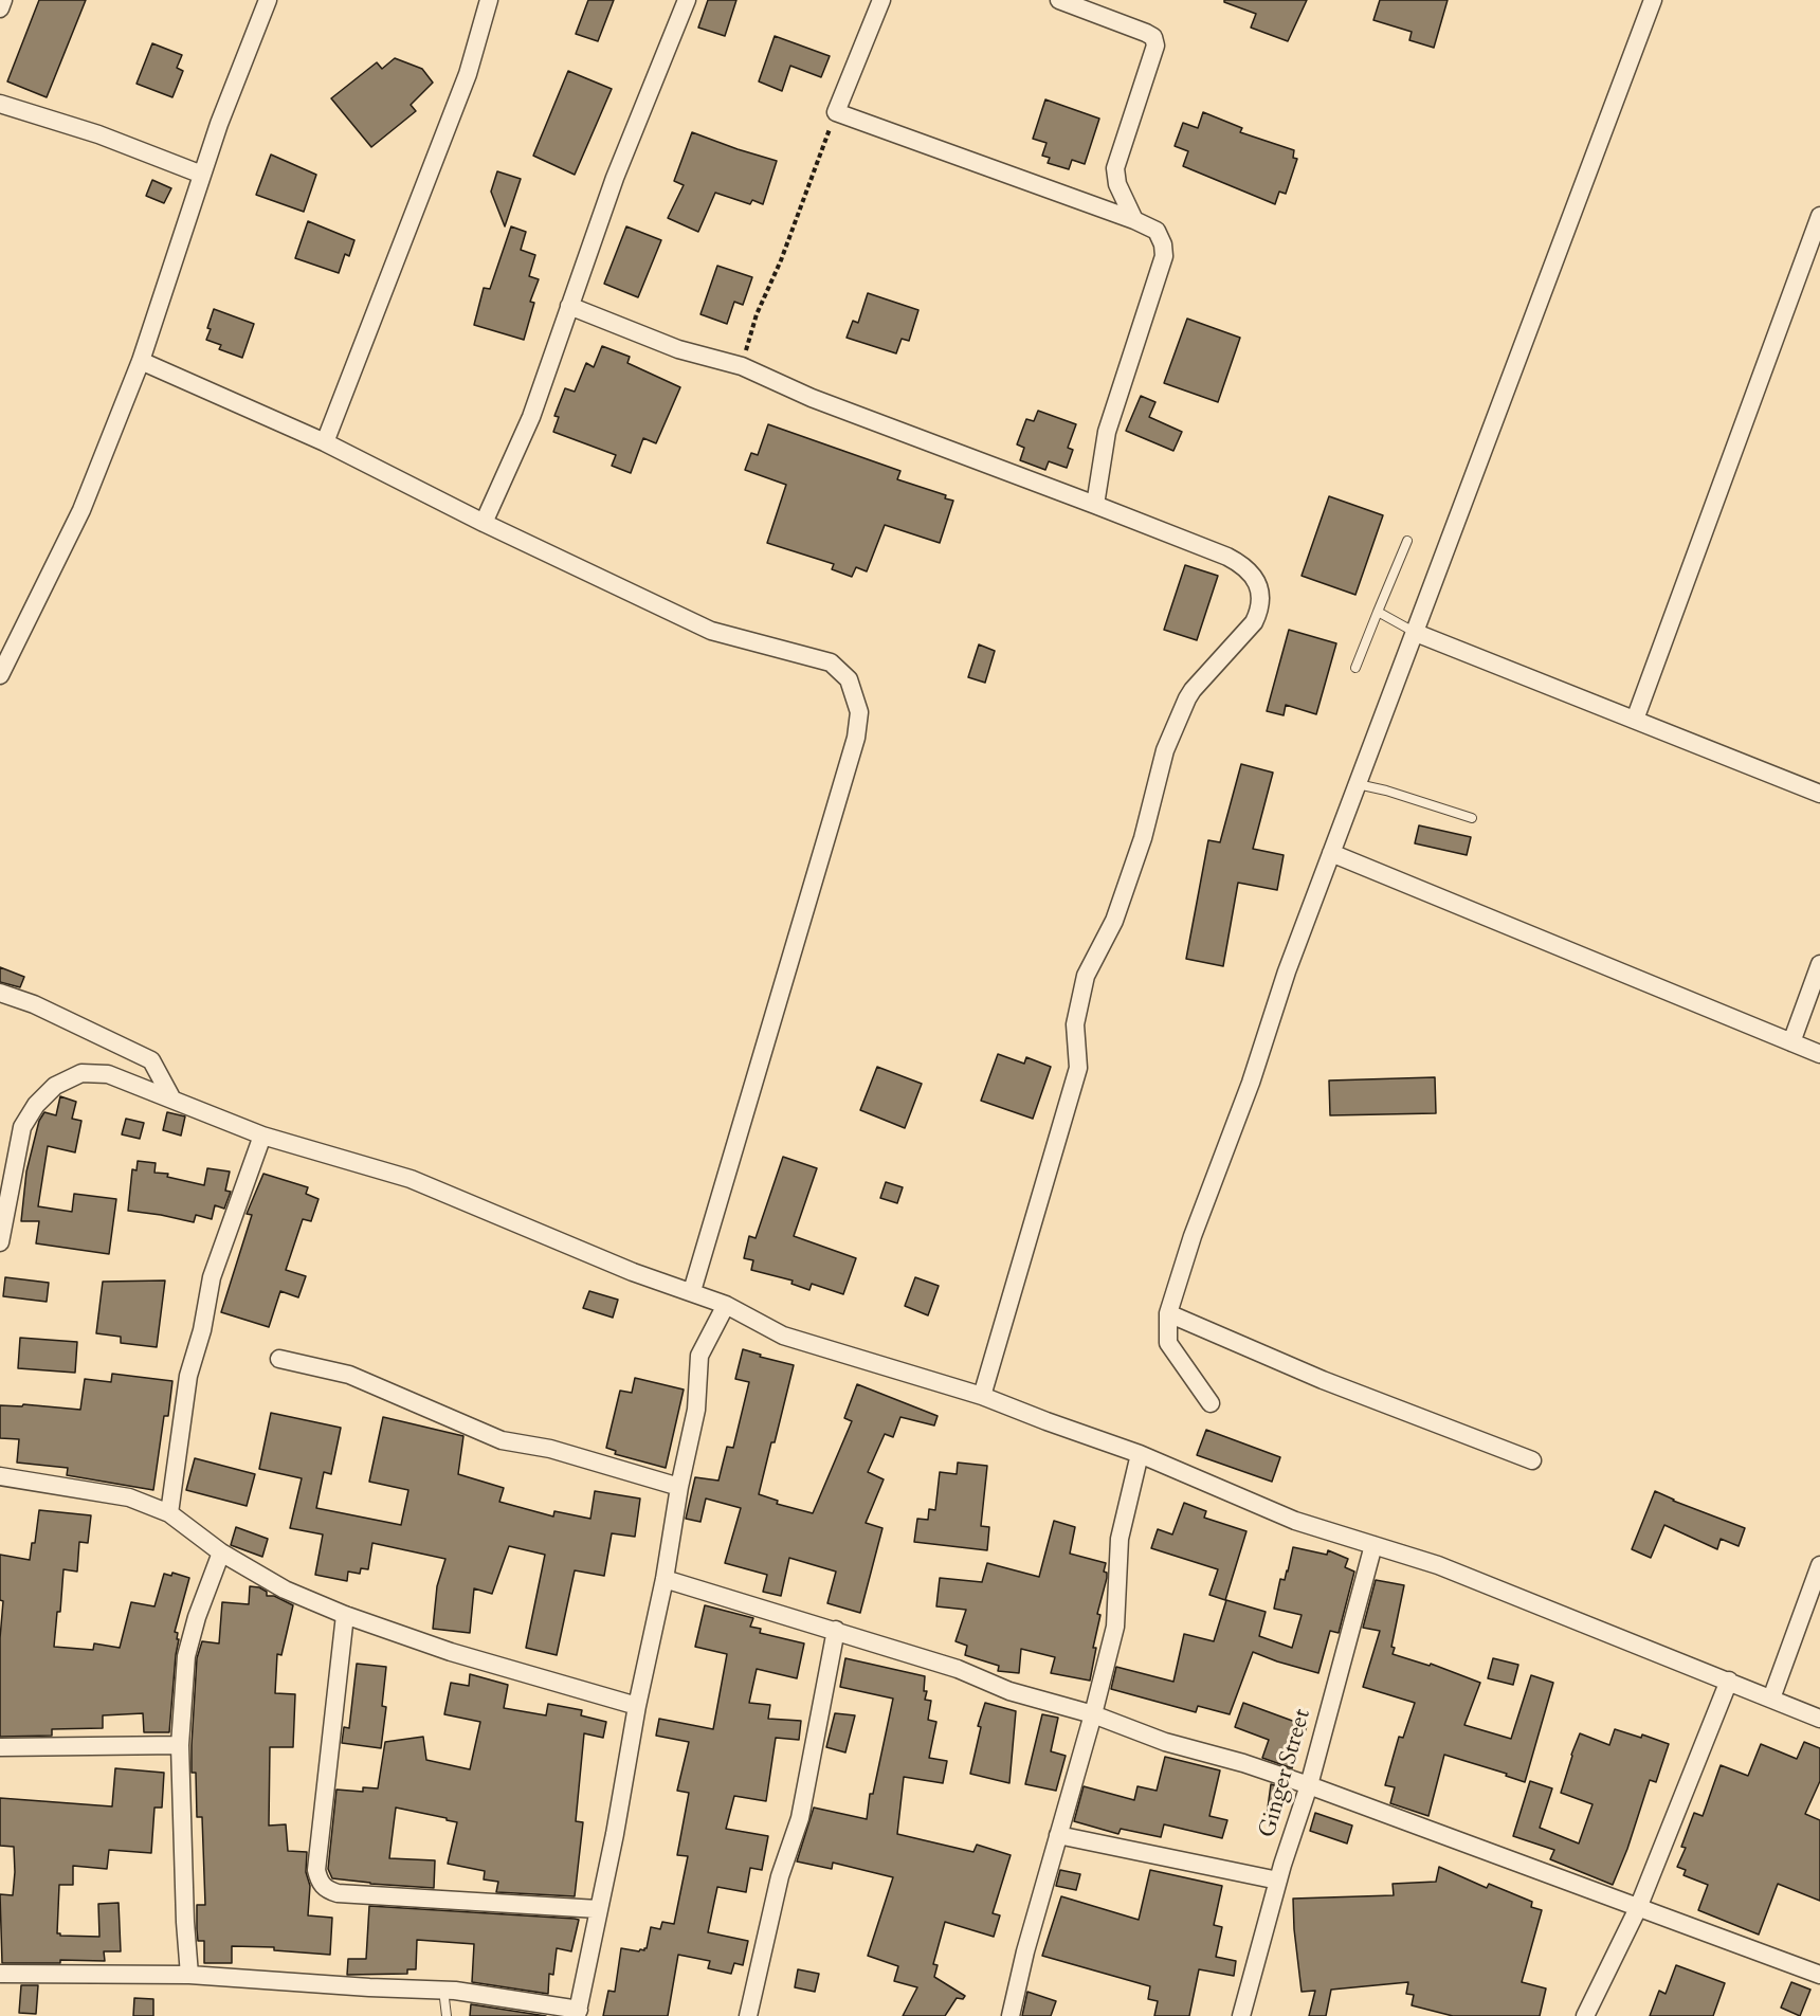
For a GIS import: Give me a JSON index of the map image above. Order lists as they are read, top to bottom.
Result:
{
  "streets": {
    "street": ["Ginger Street"]
  }
}
